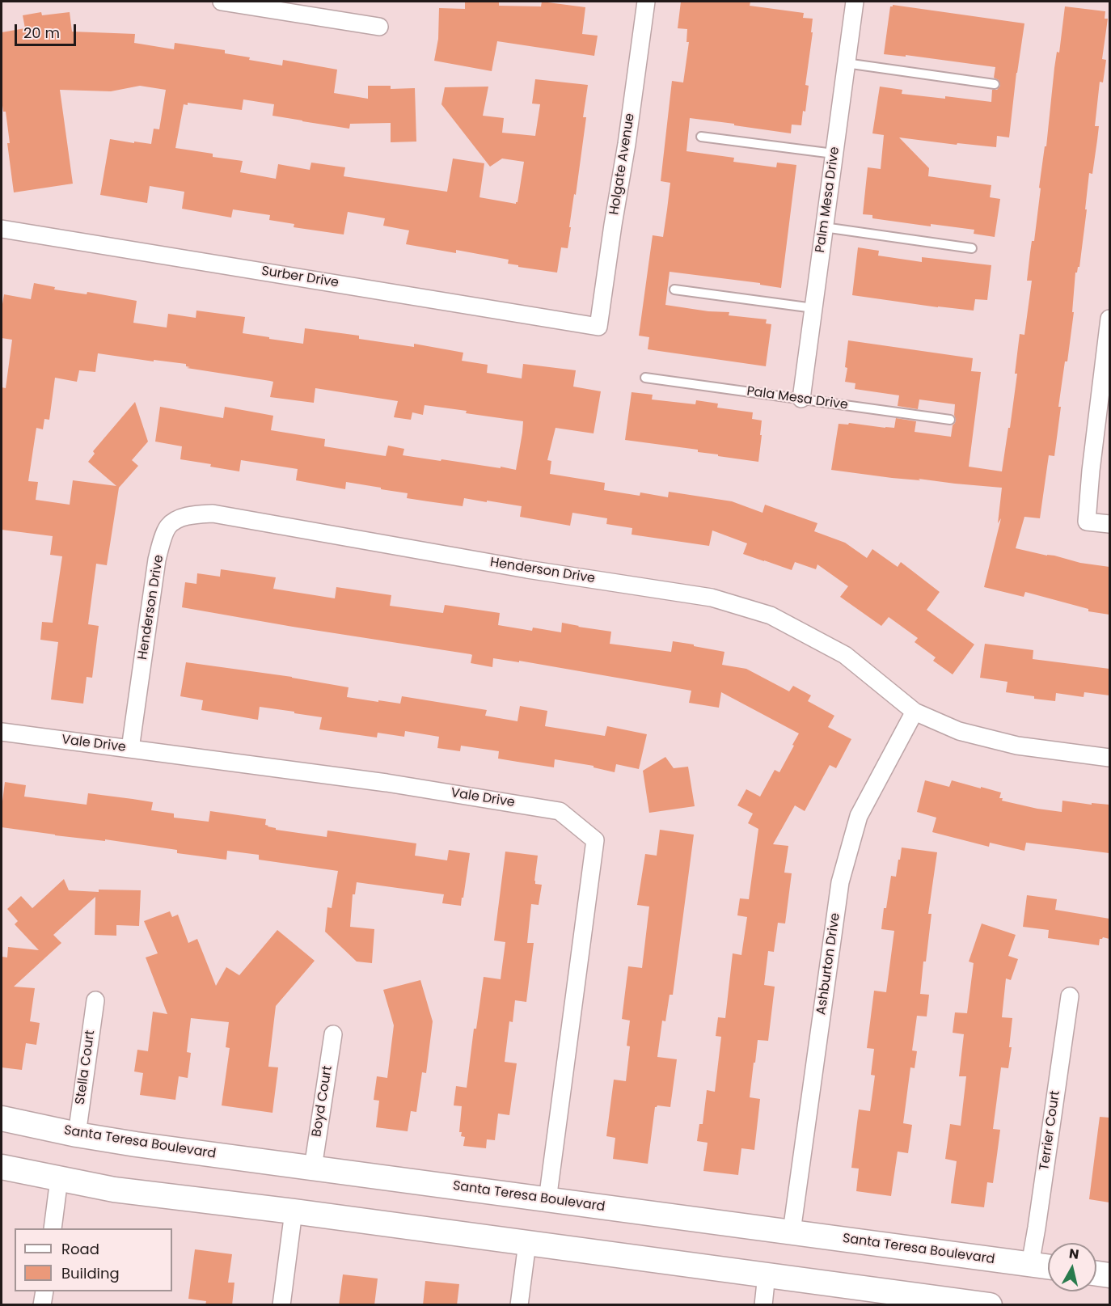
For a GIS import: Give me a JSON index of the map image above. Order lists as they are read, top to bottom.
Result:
{
  "streets": {
    "main road": ["Santa Teresa Boulevard"],
    "street": [
      "Holgate Avenue",
      "Palm Mesa Drive",
      "Surber Drive",
      "Henderson Drive",
      "Vale Drive",
      "Ashburton Drive",
      "Stella Court",
      "Boyd Court",
      "Terrier Court"
    ],
    "lane": ["Pala Mesa Drive"]
  },
  "crossings": [
    ["Holgate Avenue", "Surber Drive"],
    ["Palm Mesa Drive", "Pala Mesa Drive"],
    ["Henderson Drive", "Vale Drive"],
    ["Henderson Drive", "Ashburton Drive"],
    ["Vale Drive", "Santa Teresa Boulevard"],
    ["Ashburton Drive", "Santa Teresa Boulevard"],
    ["Stella Court", "Santa Teresa Boulevard"],
    ["Boyd Court", "Santa Teresa Boulevard"],
    ["Terrier Court", "Santa Teresa Boulevard"]
  ],
  "legend": ["Road", "Building"],
  "scale_bar": "20 m",
  "north": "top"
}
